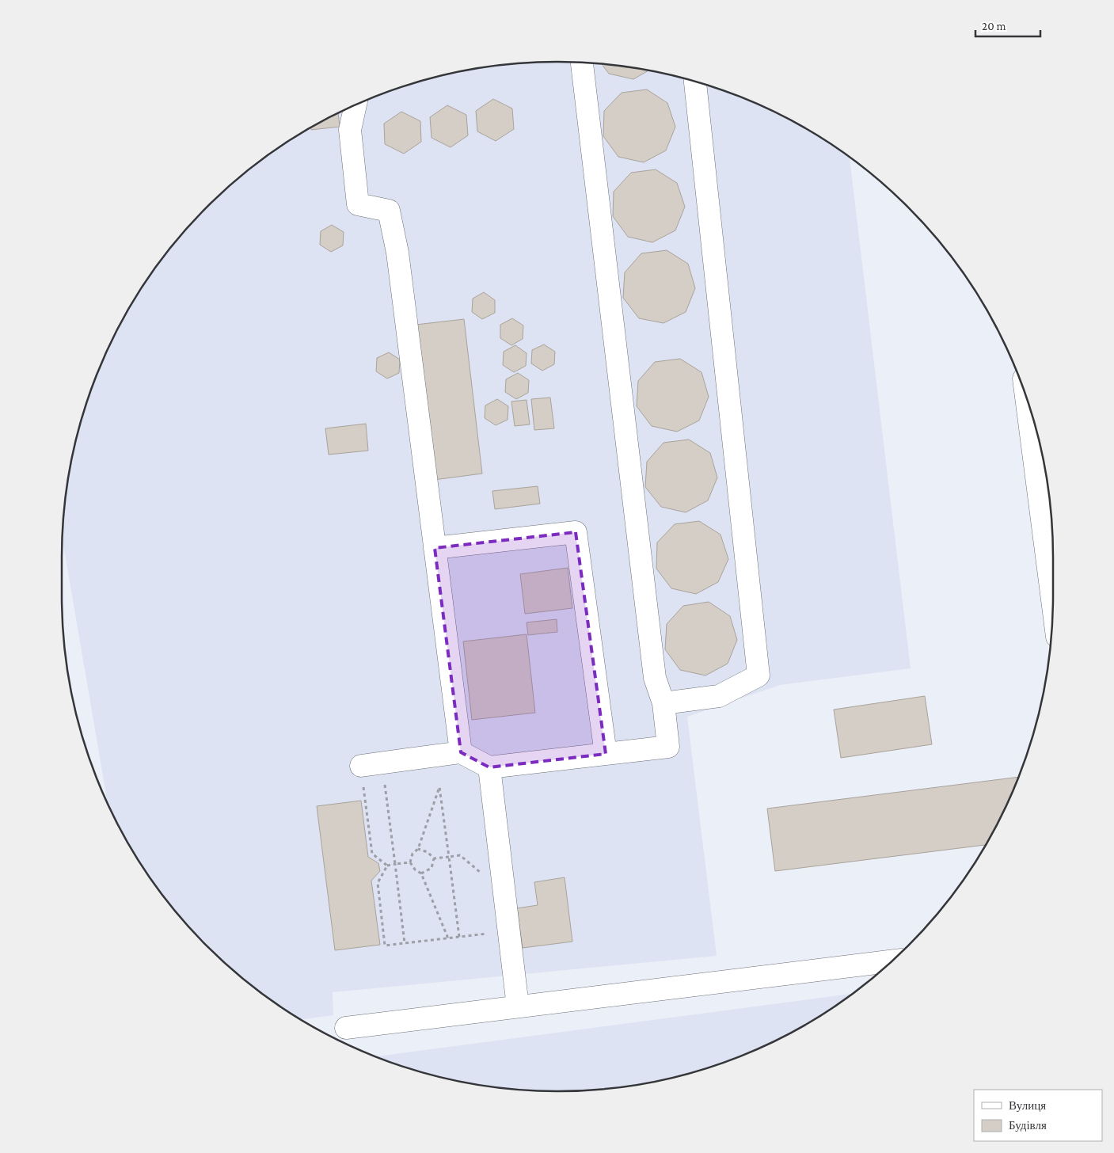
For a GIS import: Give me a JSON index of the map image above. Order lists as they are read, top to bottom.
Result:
{
  "legend": ["Вулиця", "Будівля"],
  "scale_bar": "20 m"
}
